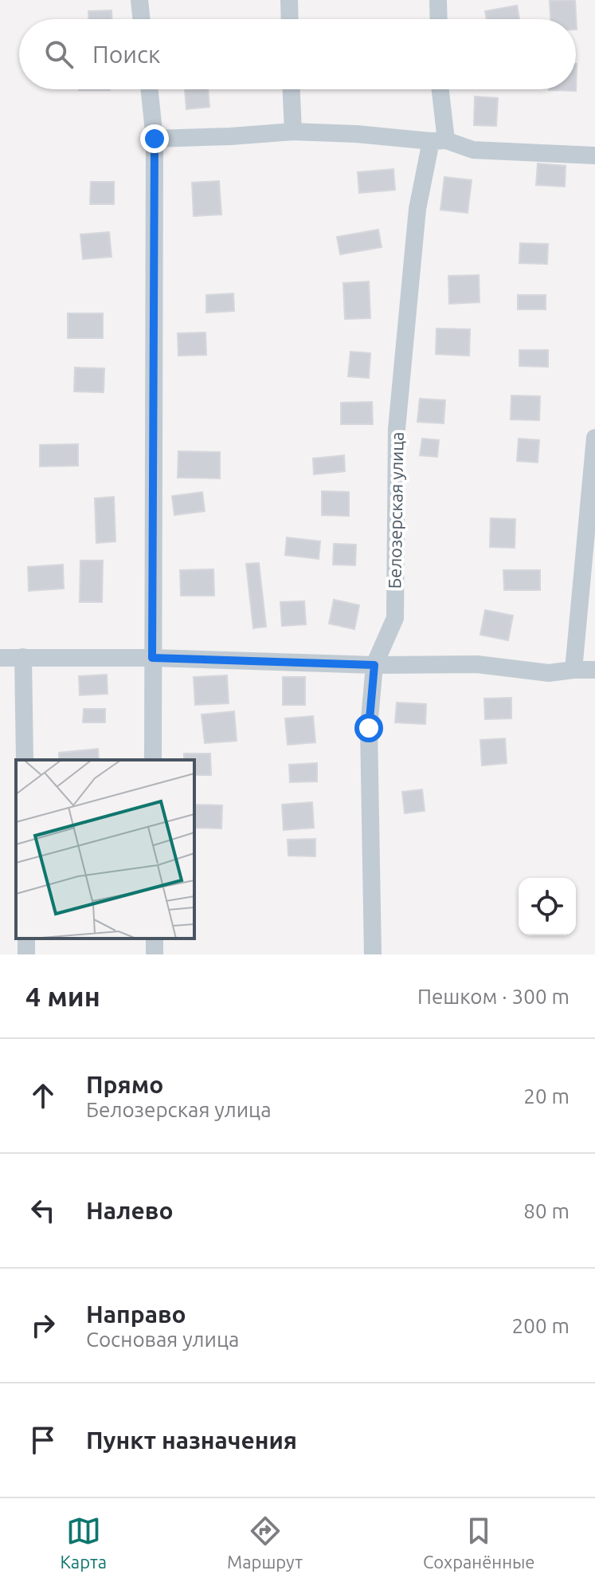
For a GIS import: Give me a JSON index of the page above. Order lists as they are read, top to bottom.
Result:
{
  "streets": {
    "street": ["Белозерская улица"]
  },
  "page": {
    "search": "Поиск",
    "heading": ["4 мин", "Пешком · 300 m"],
    "list": [
      ["Прямо", "Белозерская улица", "20 m"],
      ["Налево", "80 m"],
      ["Направо", "Сосновая улица", "200 m"],
      "Пункт назначения"
    ],
    "nav": ["Карта", "Маршрут", "Сохранённые"]
  }
}
